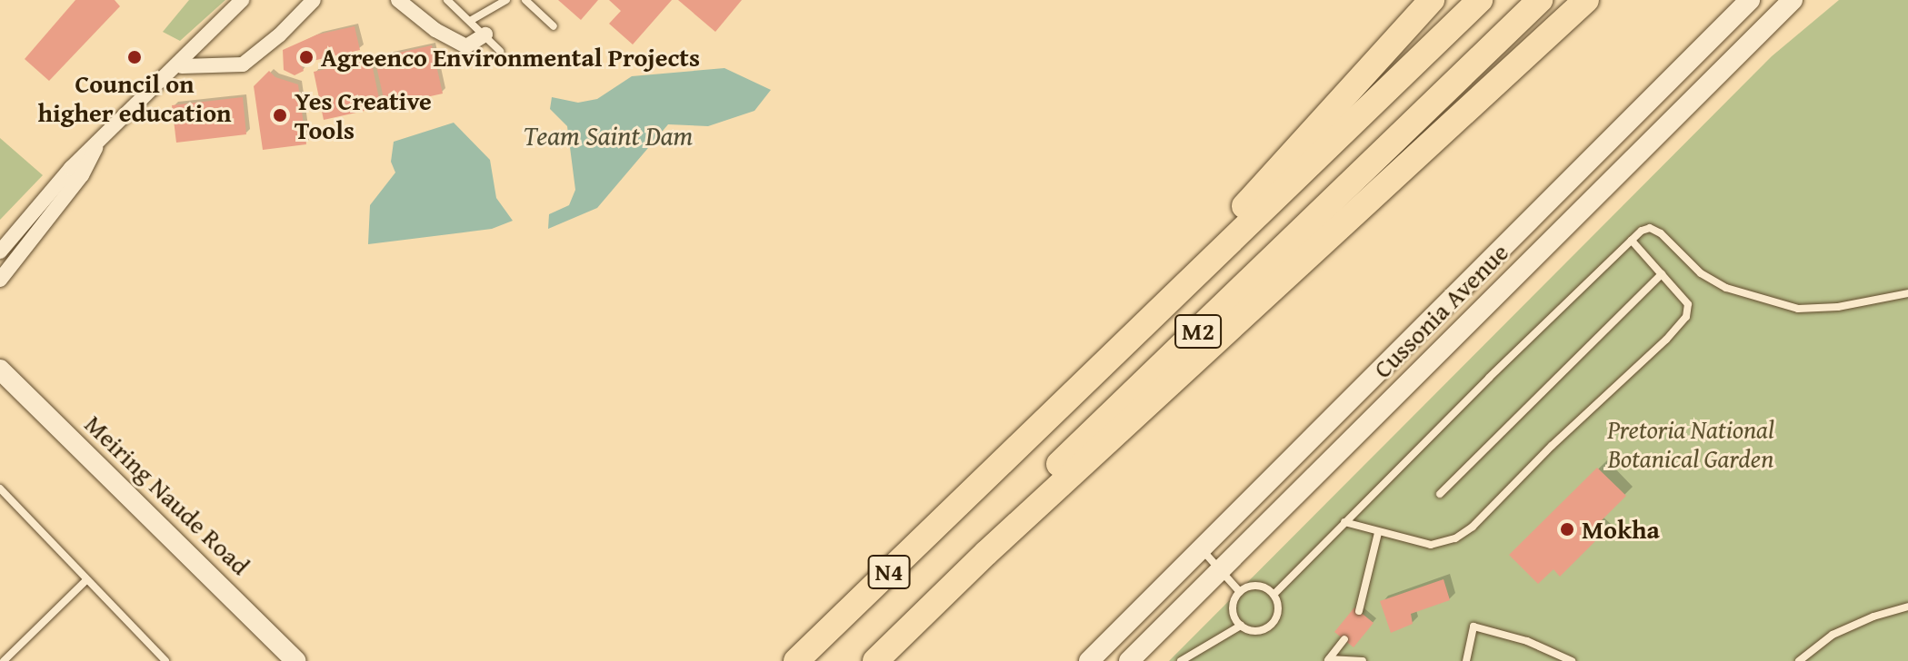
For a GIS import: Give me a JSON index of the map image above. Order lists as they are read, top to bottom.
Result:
{
  "streets": {
    "highway": ["M2", "N4"],
    "main road": ["Cussonia Avenue", "Meiring Naude Road"]
  },
  "crossings": [
    ["M2", "N4"]
  ],
  "water": ["Team Saint Dam"],
  "parks": ["Pretoria National Botanical Garden"],
  "places": [
    "Council on higher education",
    "Agreenco Environmental Projects",
    "Yes Creative Tools",
    "Mokha"
  ]
}
